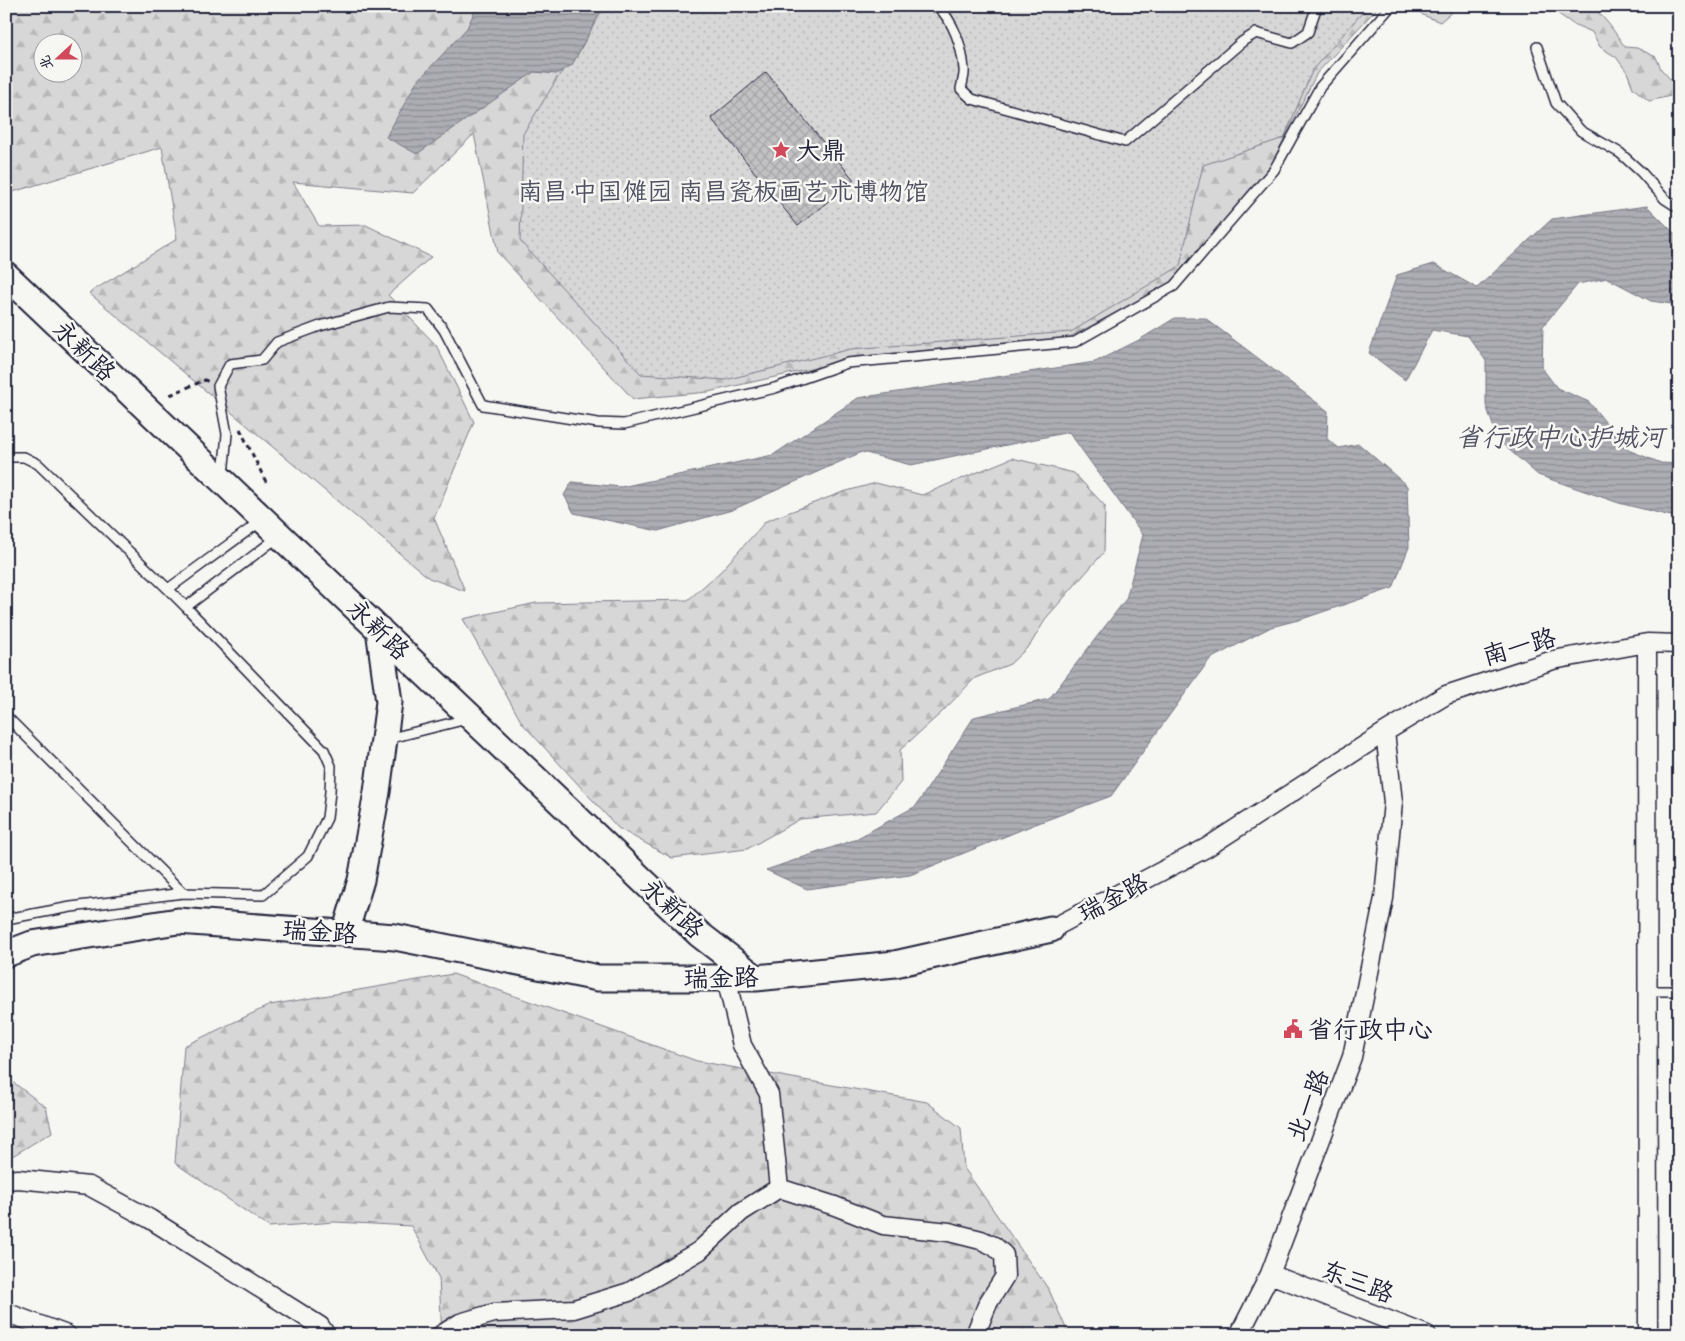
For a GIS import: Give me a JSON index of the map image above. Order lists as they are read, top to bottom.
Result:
{
  "streets": {
    "street": [
      "永新路",
      "南一路",
      "瑞金路",
      "北一路",
      "东三路"
    ]
  },
  "crossings": [
    ["永新路", "瑞金路"],
    ["南一路", "瑞金路"],
    ["南一路", "北一路"],
    ["瑞金路", "北一路"],
    ["北一路", "东三路"]
  ],
  "water": ["省行政中心护城河"],
  "parks": ["南昌·中国傩园 南昌瓷板画艺术博物馆"],
  "places": {
    "place": ["大鼎"],
    "public building": ["省行政中心"]
  },
  "north": "left"
}
